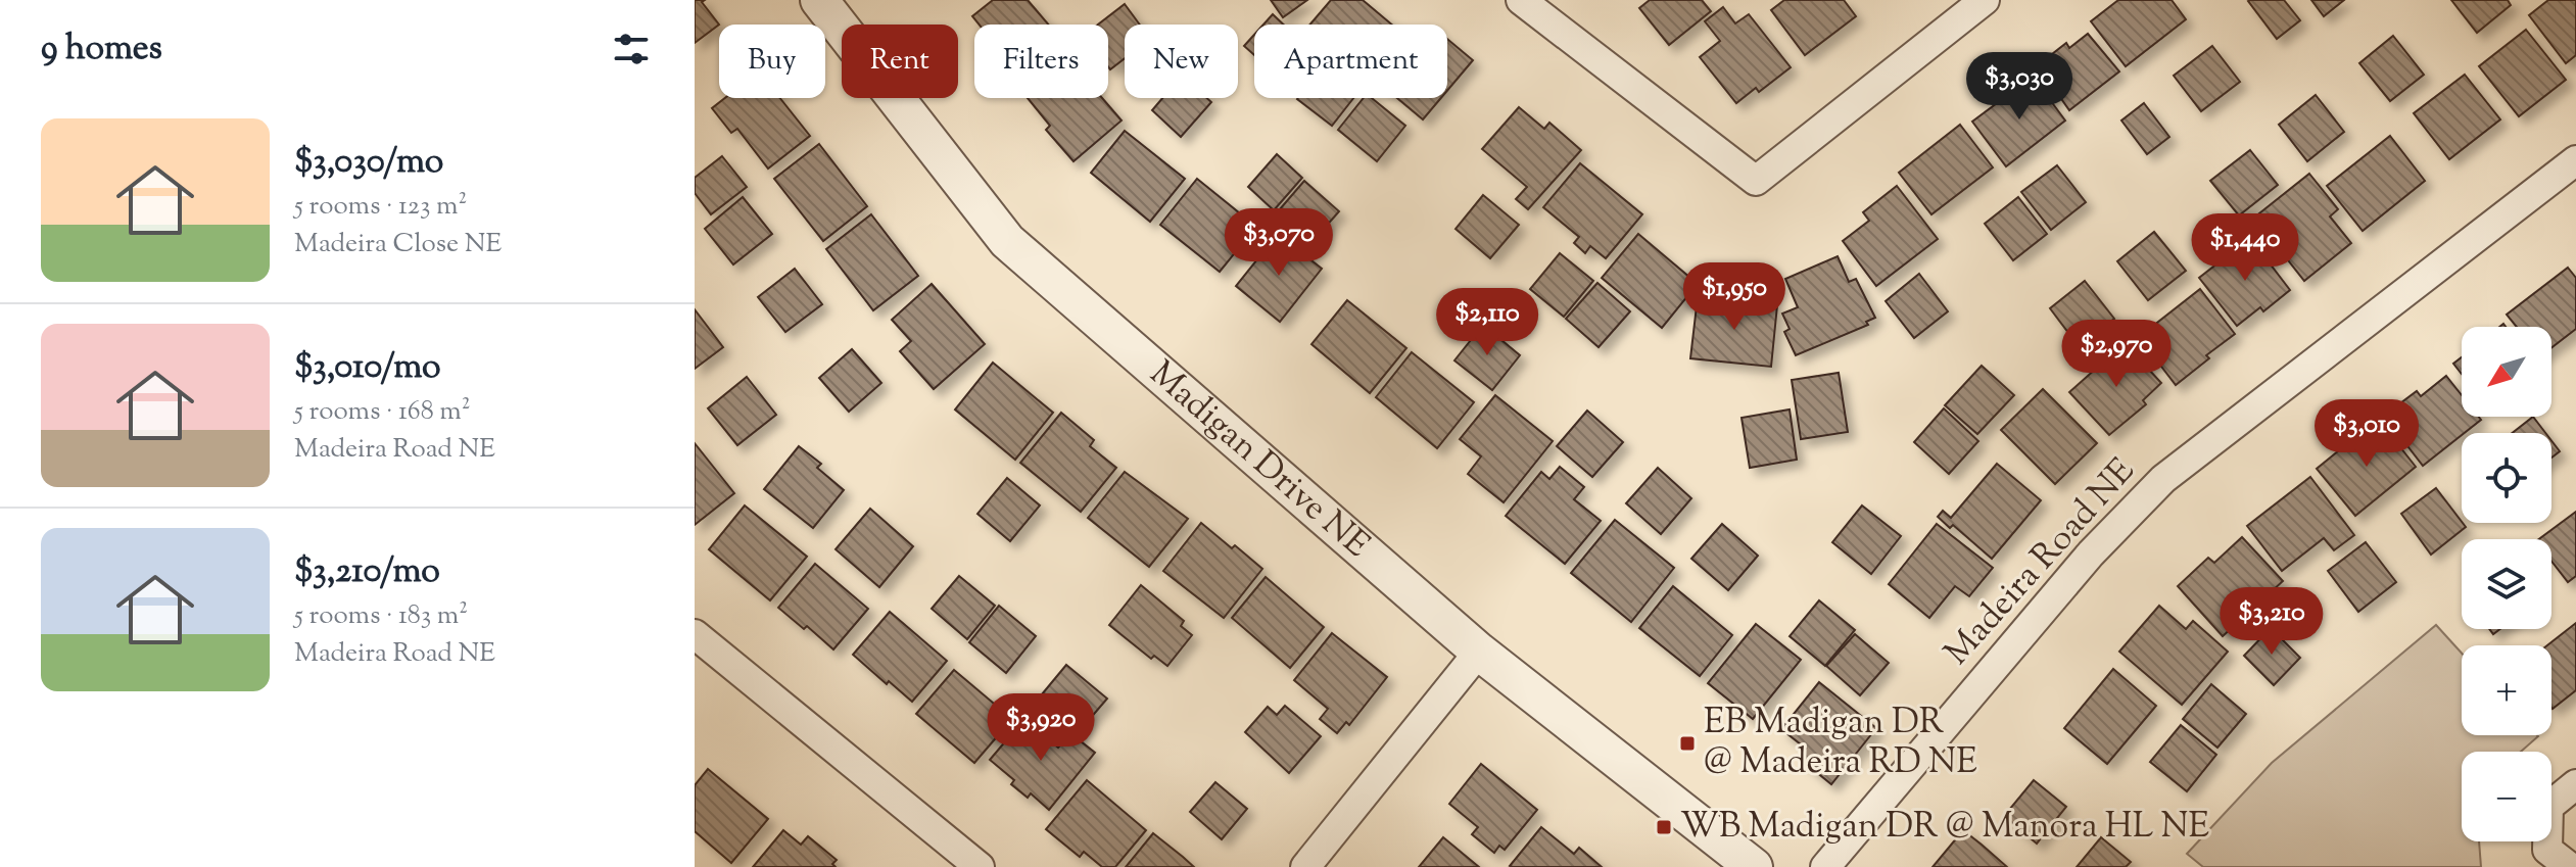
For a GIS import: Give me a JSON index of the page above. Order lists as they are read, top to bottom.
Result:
{
  "streets": {
    "street": ["Madigan Drive NE", "Madeira Road NE"]
  },
  "places": {
    "transit": ["EB Madigan DR @ Madeira RD NE", "WB Madigan DR @ Manora HL NE"]
  },
  "north": "bottom left",
  "page": {
    "heading": "9 homes",
    "chip": [
      "Buy",
      "Rent",
      "Filters",
      "New",
      "Apartment"
    ],
    "price": [
      "$3,030",
      "$3,070",
      "$1,440",
      "$1,950",
      "$2,110",
      "$2,970",
      "$3,010",
      "$3,210",
      "$3,920"
    ],
    "list": [
      {
        "name": "$3,030/mo",
        "note": "5 rooms · 123 m² · Madeira Close NE"
      },
      {
        "name": "$3,010/mo",
        "note": "5 rooms · 168 m² · Madeira Road NE"
      },
      {
        "name": "$3,210/mo",
        "note": "5 rooms · 183 m² · Madeira Road NE"
      }
    ],
    "map_buttons": ["+", "−"]
  }
}
